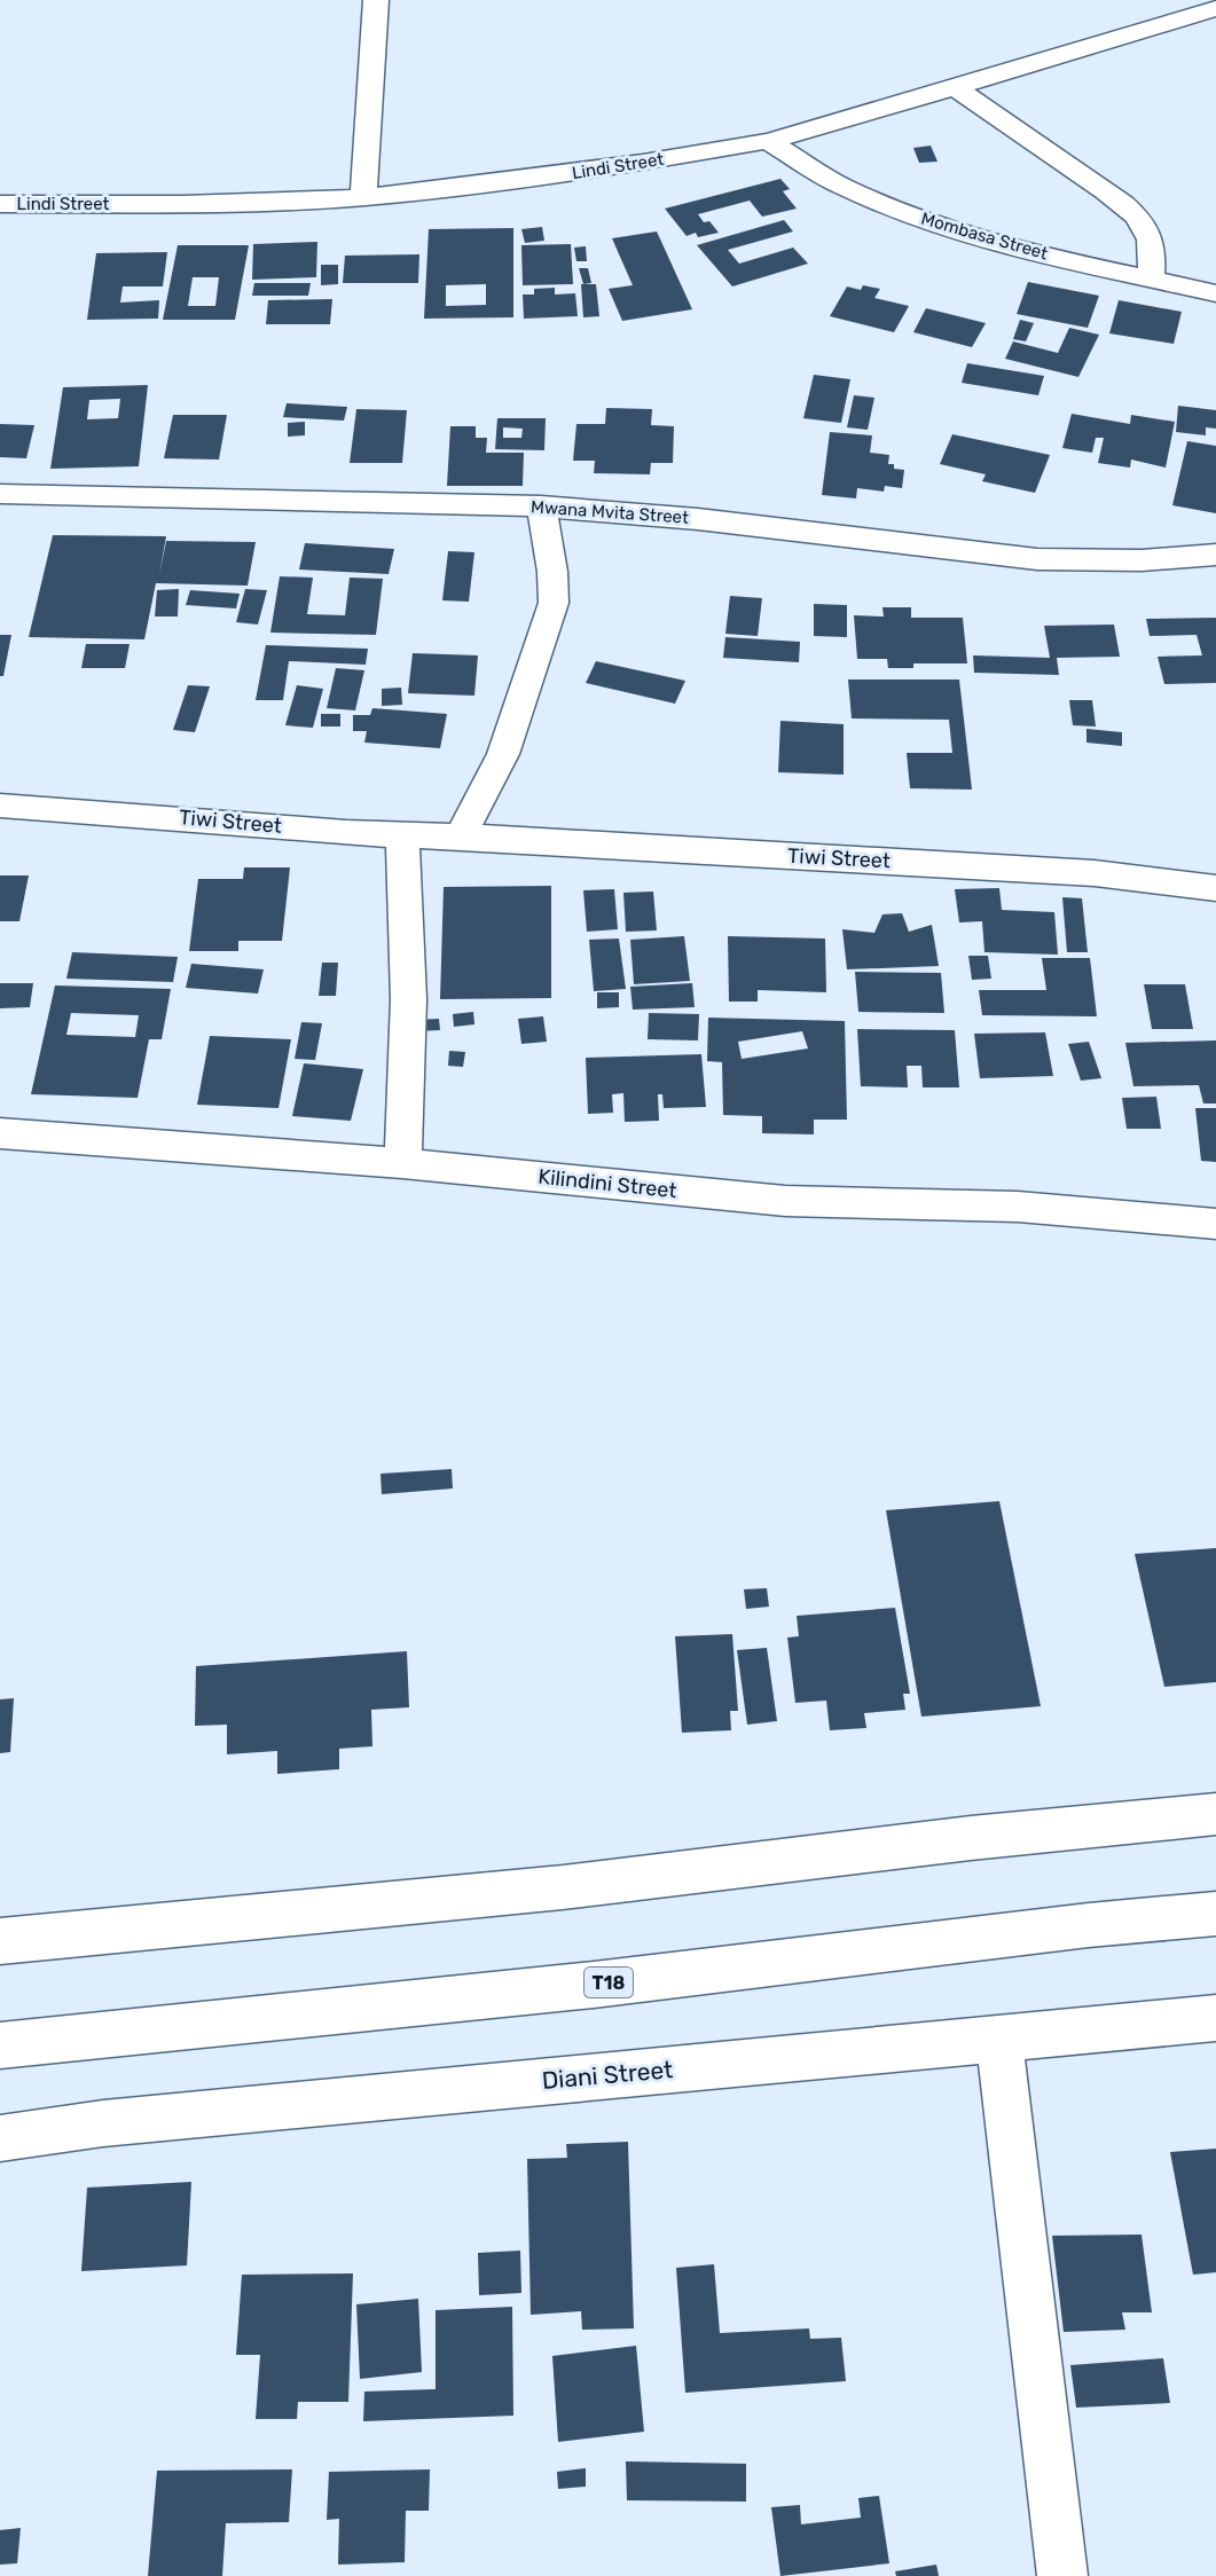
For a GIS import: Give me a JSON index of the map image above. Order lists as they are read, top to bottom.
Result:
{
  "streets": {
    "street": [
      "Lindi Street",
      "Mombasa Street",
      "Mwana Mvita Street",
      "Tiwi Street",
      "Kilindini Street",
      "T18",
      "Diani Street"
    ]
  },
  "crossings": [
    ["Lindi Street", "Mombasa Street"]
  ]
}
